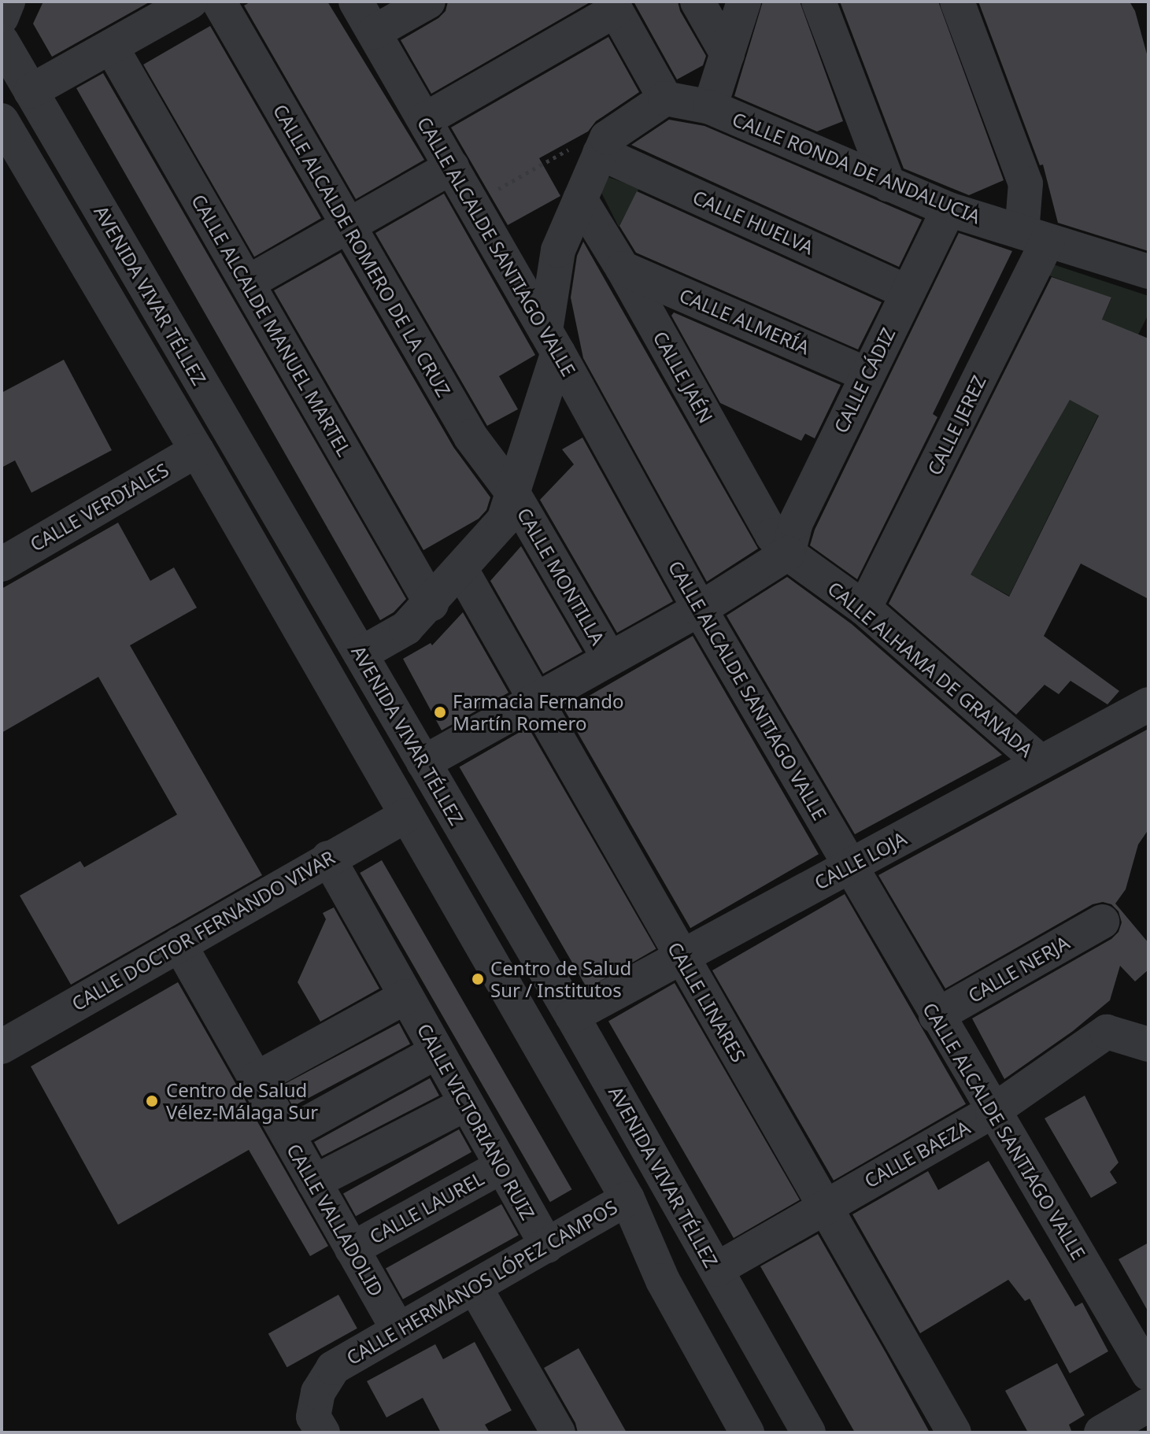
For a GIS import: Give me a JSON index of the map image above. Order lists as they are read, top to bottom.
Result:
{
  "streets": {
    "street": [
      "CALLE RONDA DE ANDALUCIA",
      "CALLE HUELVA",
      "CALLE ALCALDE SANTIAGO VALLE",
      "CALLE ALCALDE ROMERO DE LA CRUZ",
      "AVENIDA VIVAR TÉLLEZ",
      "CALLE ALMERÍA",
      "CALLE ALCALDE MANUEL MARTEL",
      "CALLE JAÉN",
      "CALLE CÁDIZ",
      "CALLE JEREZ",
      "CALLE VERDIALES",
      "CALLE MONTILLA",
      "CALLE ALHAMA DE GRANADA",
      "CALLE LOJA",
      "CALLE DOCTOR FERNANDO VIVAR",
      "CALLE NERJA",
      "CALLE LINARES",
      "CALLE VICTORIANO RUIZ",
      "CALLE BAEZA",
      "CALLE LAUREL",
      "CALLE VALLADOLID",
      "CALLE HERMANOS LÓPEZ CAMPOS"
    ]
  },
  "crossings": [
    ["CALLE RONDA DE ANDALUCIA", "CALLE CÁDIZ"],
    ["CALLE RONDA DE ANDALUCIA", "CALLE JEREZ"],
    ["CALLE HUELVA", "CALLE CÁDIZ"],
    ["CALLE ALCALDE SANTIAGO VALLE", "CALLE LOJA"],
    ["CALLE ALCALDE SANTIAGO VALLE", "CALLE NERJA"],
    ["CALLE ALCALDE SANTIAGO VALLE", "CALLE BAEZA"],
    ["CALLE ALCALDE ROMERO DE LA CRUZ", "CALLE MONTILLA"],
    ["AVENIDA VIVAR TÉLLEZ", "CALLE VERDIALES"],
    ["AVENIDA VIVAR TÉLLEZ", "CALLE LOJA"],
    ["AVENIDA VIVAR TÉLLEZ", "CALLE DOCTOR FERNANDO VIVAR"],
    ["AVENIDA VIVAR TÉLLEZ", "CALLE BAEZA"],
    ["AVENIDA VIVAR TÉLLEZ", "CALLE HERMANOS LÓPEZ CAMPOS"],
    ["CALLE ALMERÍA", "CALLE JAÉN"],
    ["CALLE ALMERÍA", "CALLE CÁDIZ"],
    ["CALLE JAÉN", "CALLE CÁDIZ"],
    ["CALLE JAÉN", "CALLE ALHAMA DE GRANADA"],
    ["CALLE CÁDIZ", "CALLE ALHAMA DE GRANADA"],
    ["CALLE JEREZ", "CALLE ALHAMA DE GRANADA"],
    ["CALLE ALHAMA DE GRANADA", "CALLE LOJA"],
    ["CALLE LOJA", "CALLE LINARES"],
    ["CALLE DOCTOR FERNANDO VIVAR", "CALLE VICTORIANO RUIZ"],
    ["CALLE DOCTOR FERNANDO VIVAR", "CALLE VALLADOLID"],
    ["CALLE LINARES", "CALLE BAEZA"],
    ["CALLE VICTORIANO RUIZ", "CALLE LAUREL"],
    ["CALLE VICTORIANO RUIZ", "CALLE HERMANOS LÓPEZ CAMPOS"],
    ["CALLE LAUREL", "CALLE VALLADOLID"],
    ["CALLE VALLADOLID", "CALLE HERMANOS LÓPEZ CAMPOS"]
  ],
  "places": ["Farmacia Fernando Martín Romero", "Centro de Salud Sur / Institutos", "Centro de Salud Vélez-Málaga Sur"]
}
